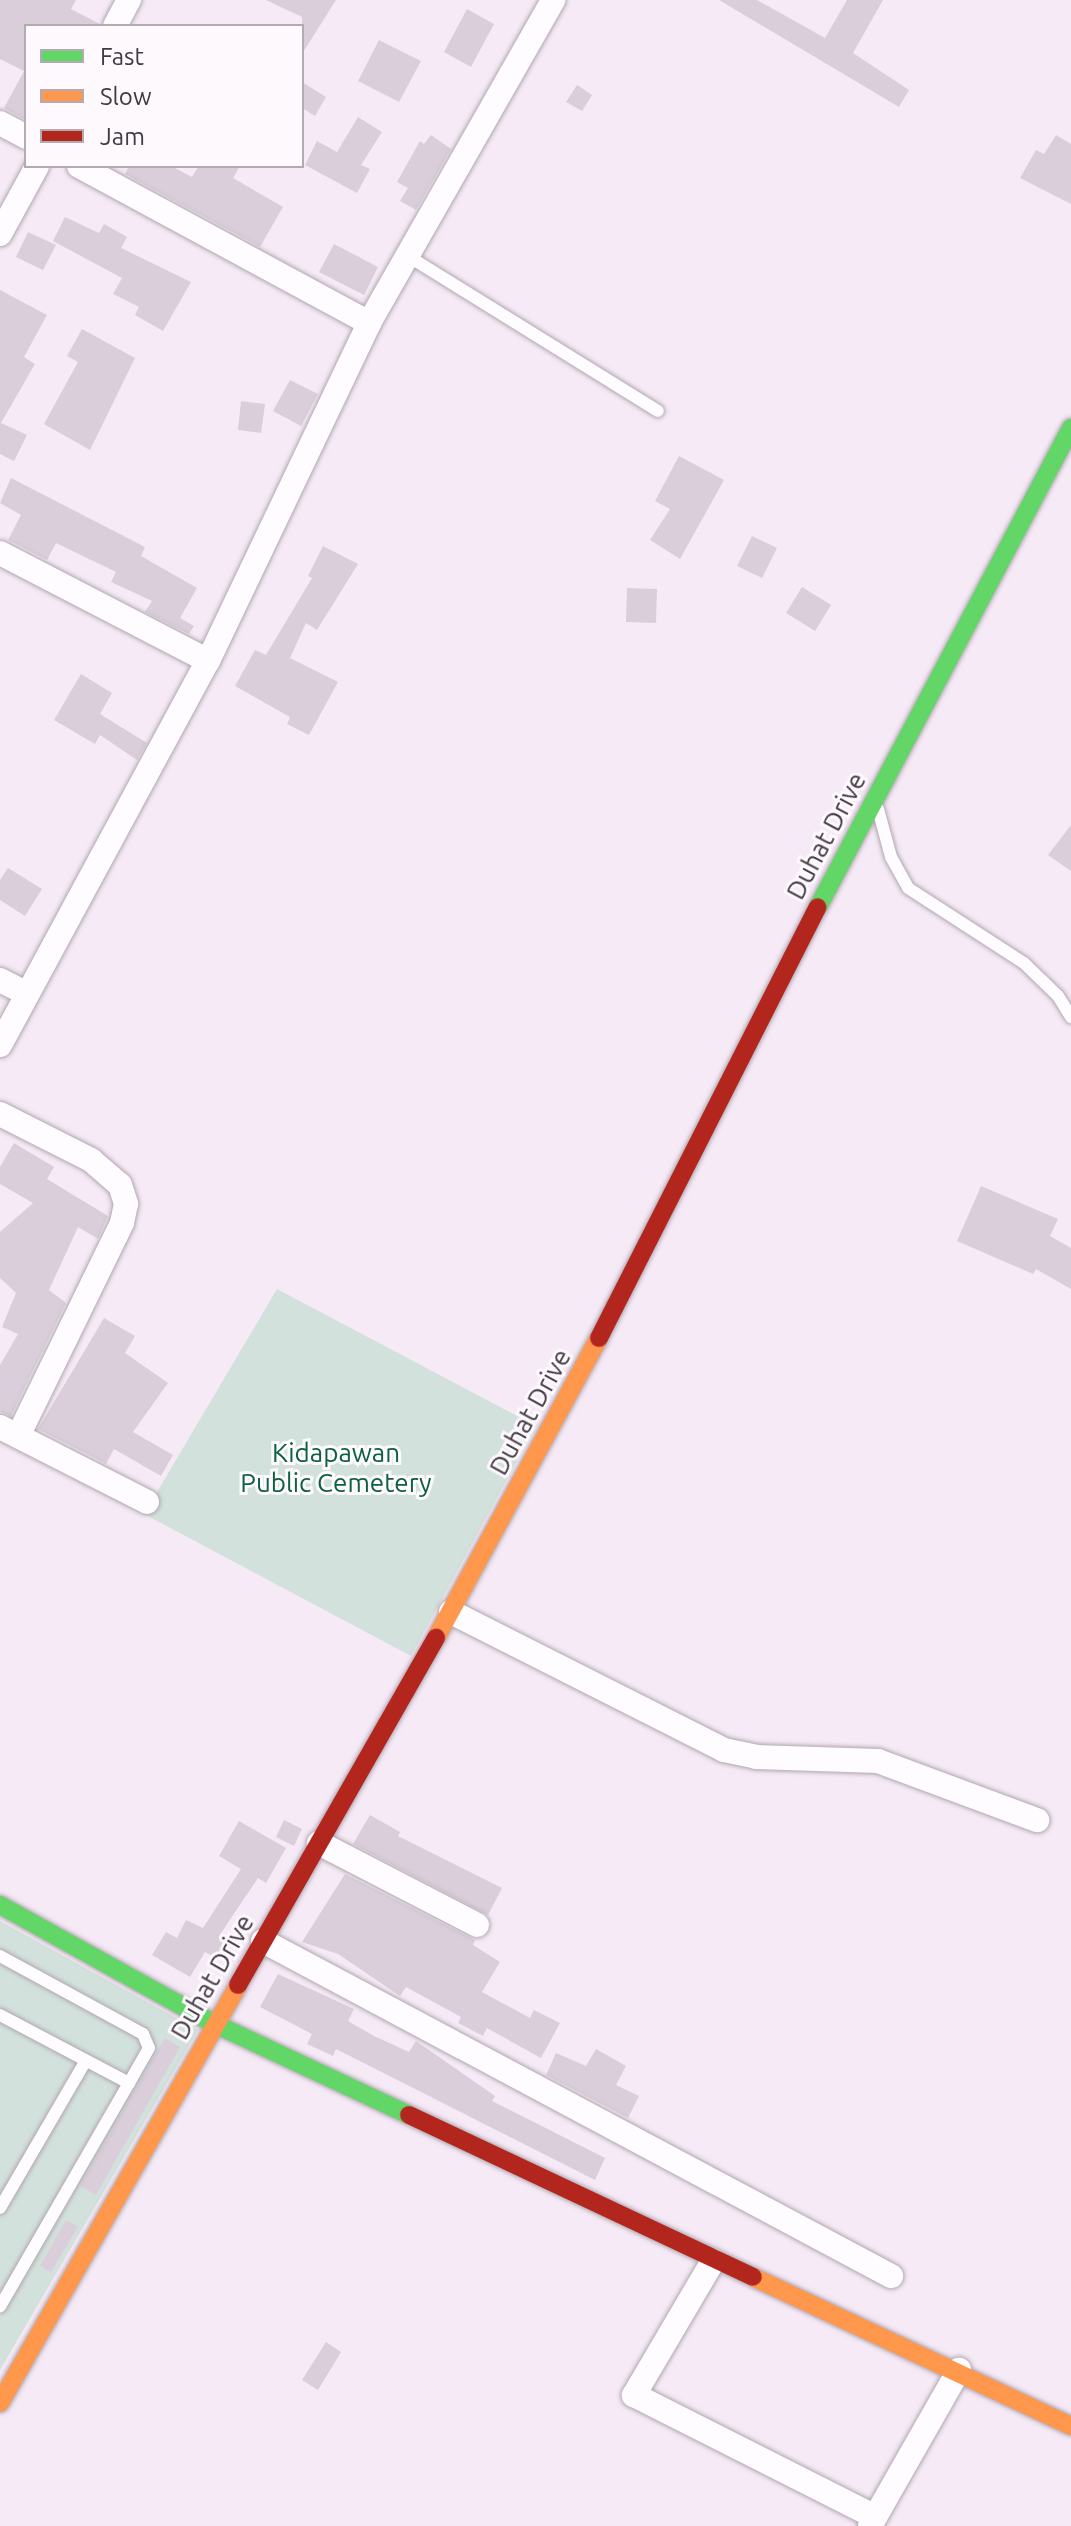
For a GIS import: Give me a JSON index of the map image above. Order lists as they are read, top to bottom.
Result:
{
  "streets": {
    "street": ["Duhat Drive"]
  },
  "parks": ["Kidapawan Public Cemetery"],
  "legend": ["Fast", "Slow", "Jam"]
}
